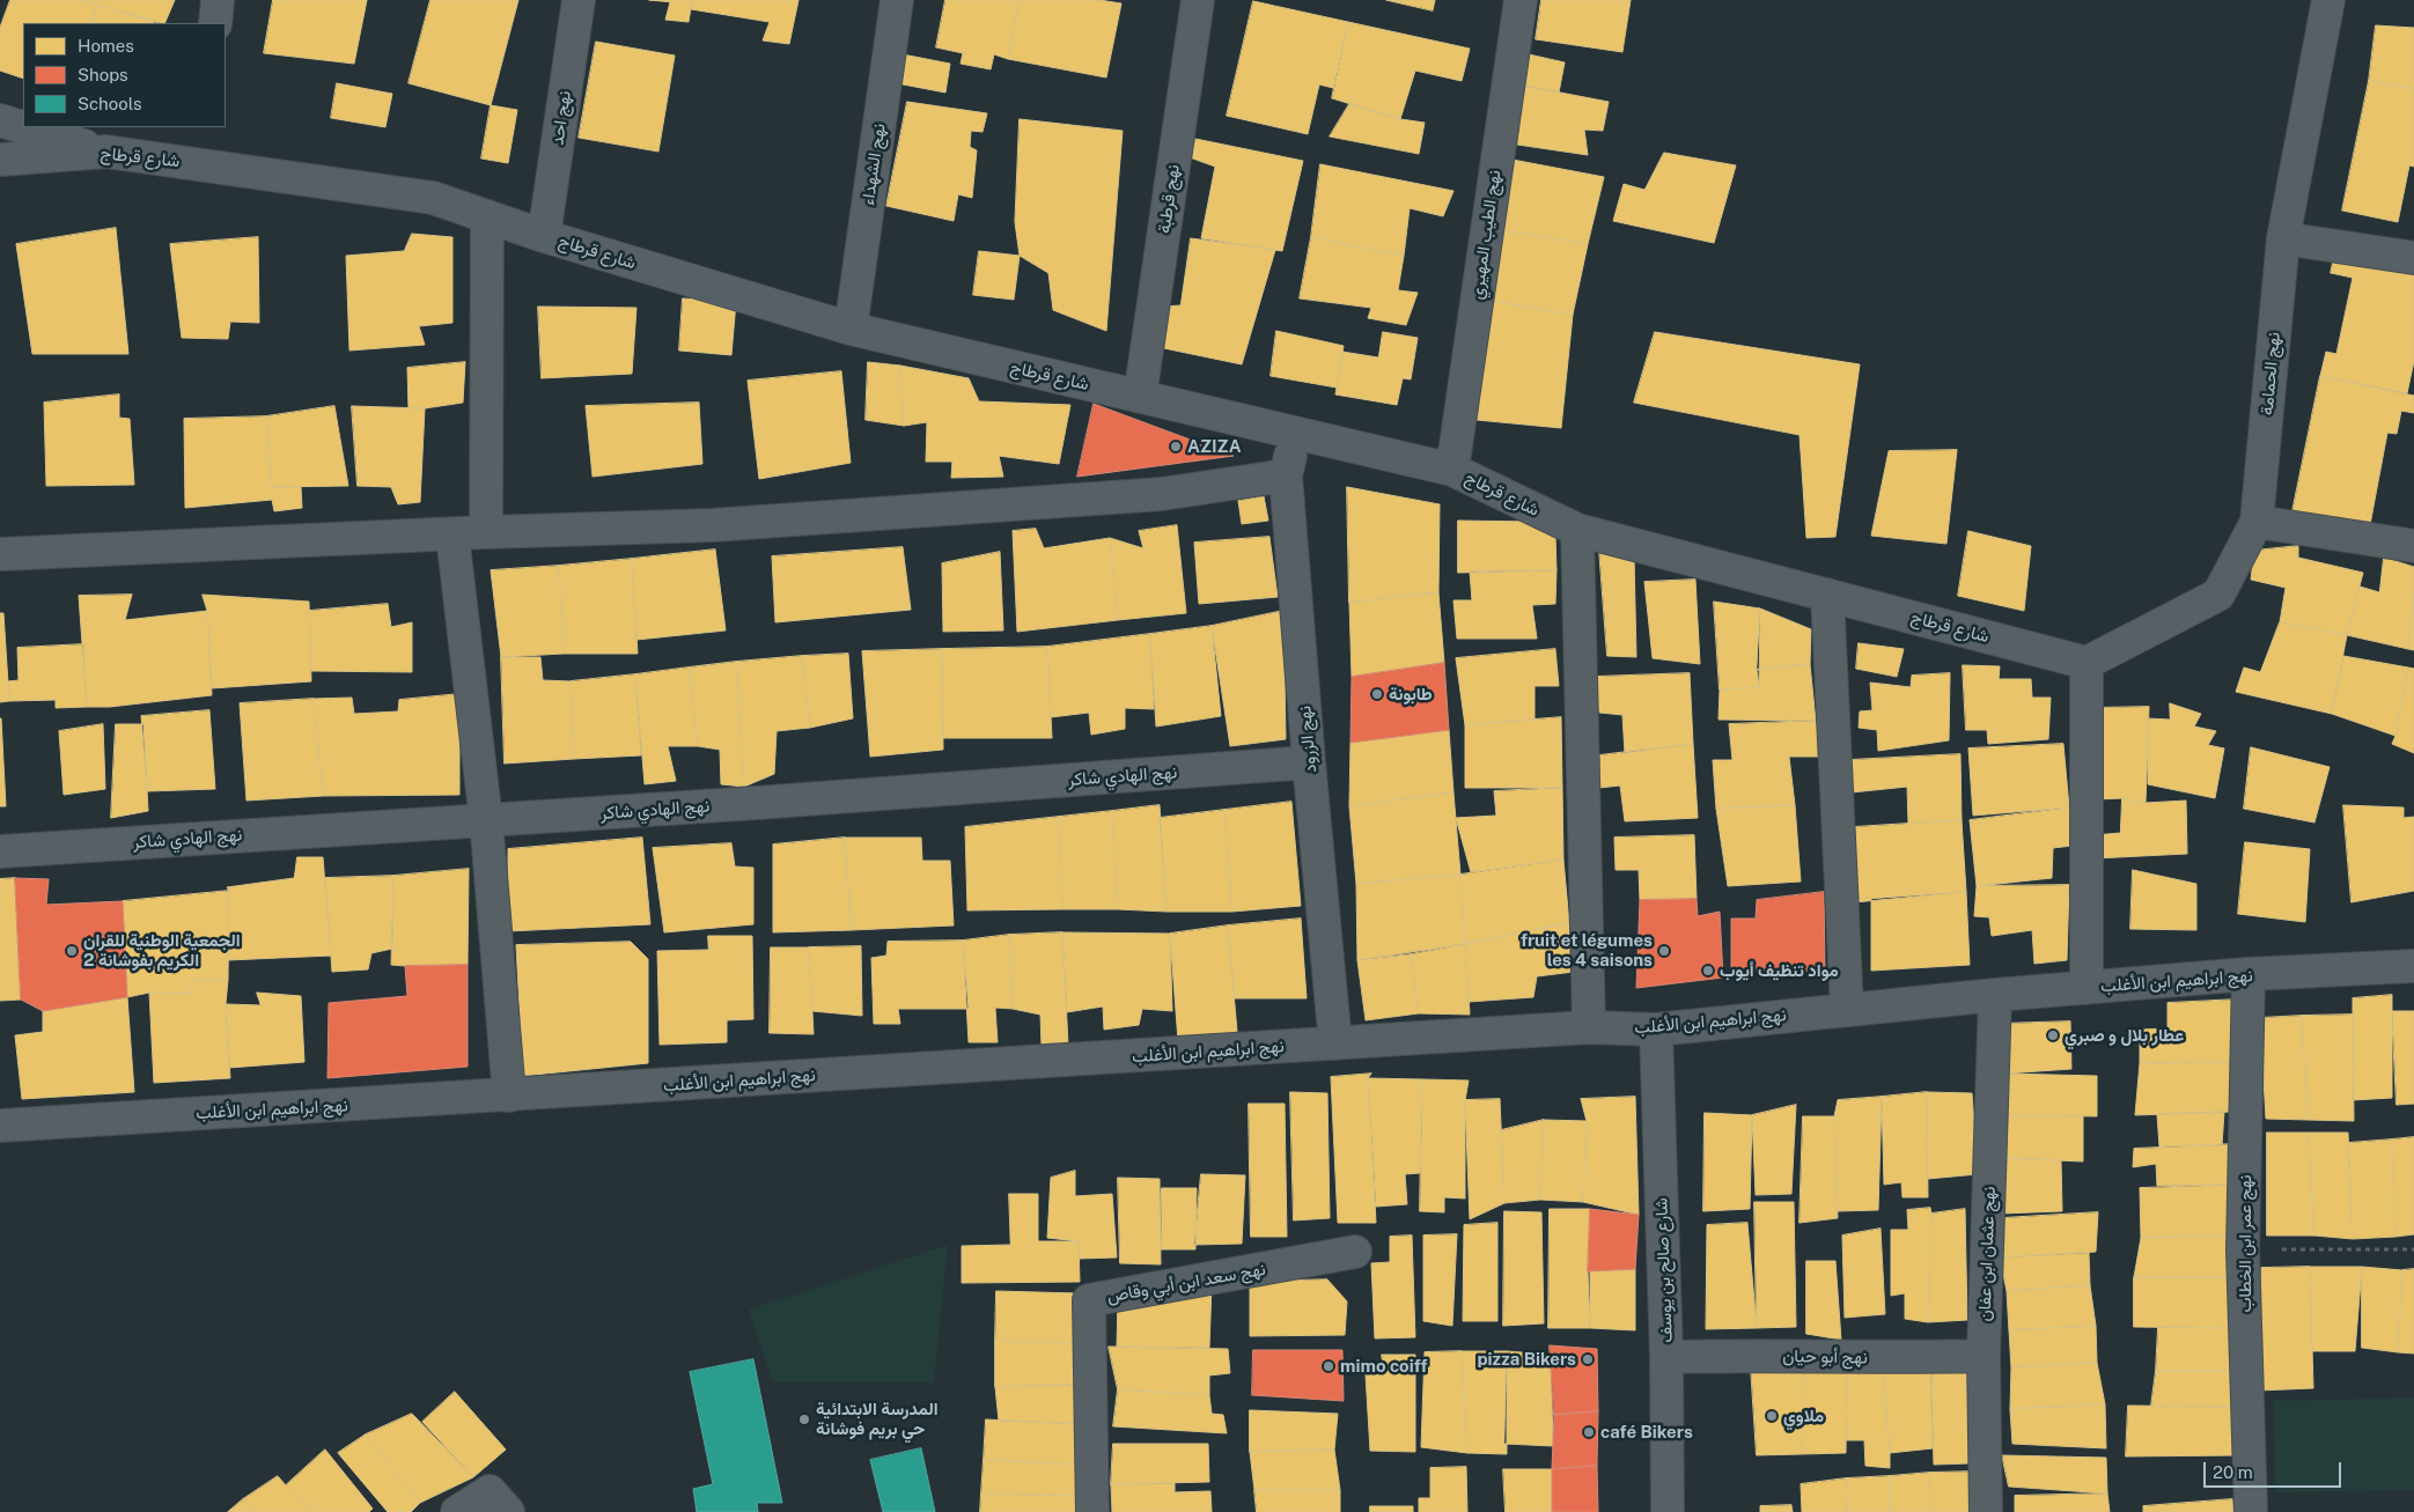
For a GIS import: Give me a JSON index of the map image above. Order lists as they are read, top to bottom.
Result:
{
  "streets": {
    "street": [
      "نهج احد",
      "شارع قرطاج",
      "نهج الشهداء",
      "نهج قرطبة",
      "نهج الطيب المهيري",
      "نهج الحمامة",
      "نهج الزرود",
      "نهج الهادي شاكر",
      "نهج ابراهيم ابن الأغلب",
      "نهج عمر ابن الخطاب",
      "نهج عثمان ابن عفان",
      "شارع صالح بن يوسف",
      "نهج سعد ابن أبي وقاص",
      "نهج أبو حيان"
    ]
  },
  "crossings": [
    ["نهج احد", "شارع قرطاج"],
    ["شارع قرطاج", "نهج الشهداء"],
    ["شارع قرطاج", "نهج قرطبة"],
    ["شارع قرطاج", "نهج الطيب المهيري"],
    ["شارع قرطاج", "نهج الحمامة"],
    ["شارع قرطاج", "نهج الزرود"],
    ["نهج الزرود", "نهج الهادي شاكر"],
    ["نهج الزرود", "نهج ابراهيم ابن الأغلب"],
    ["نهج ابراهيم ابن الأغلب", "نهج عمر ابن الخطاب"],
    ["نهج ابراهيم ابن الأغلب", "نهج عثمان ابن عفان"],
    ["نهج ابراهيم ابن الأغلب", "شارع صالح بن يوسف"],
    ["نهج عثمان ابن عفان", "نهج أبو حيان"],
    ["شارع صالح بن يوسف", "نهج أبو حيان"]
  ],
  "places": [
    "AZIZA",
    "طابونة",
    "الجمعية الوطنية للقران الكريم بفوشانة 2",
    "fruit et légumes les 4 saisons",
    "مواد تنظيف أيوب",
    "عطار بلال و صبري",
    "pizza Bikers",
    "mimo coiff",
    "ملاوي",
    "المدرسة الابتدائية حي بريم فوشانة",
    "café Bikers"
  ],
  "legend": ["Homes", "Shops", "Schools"],
  "scale_bar": "20 m"
}
